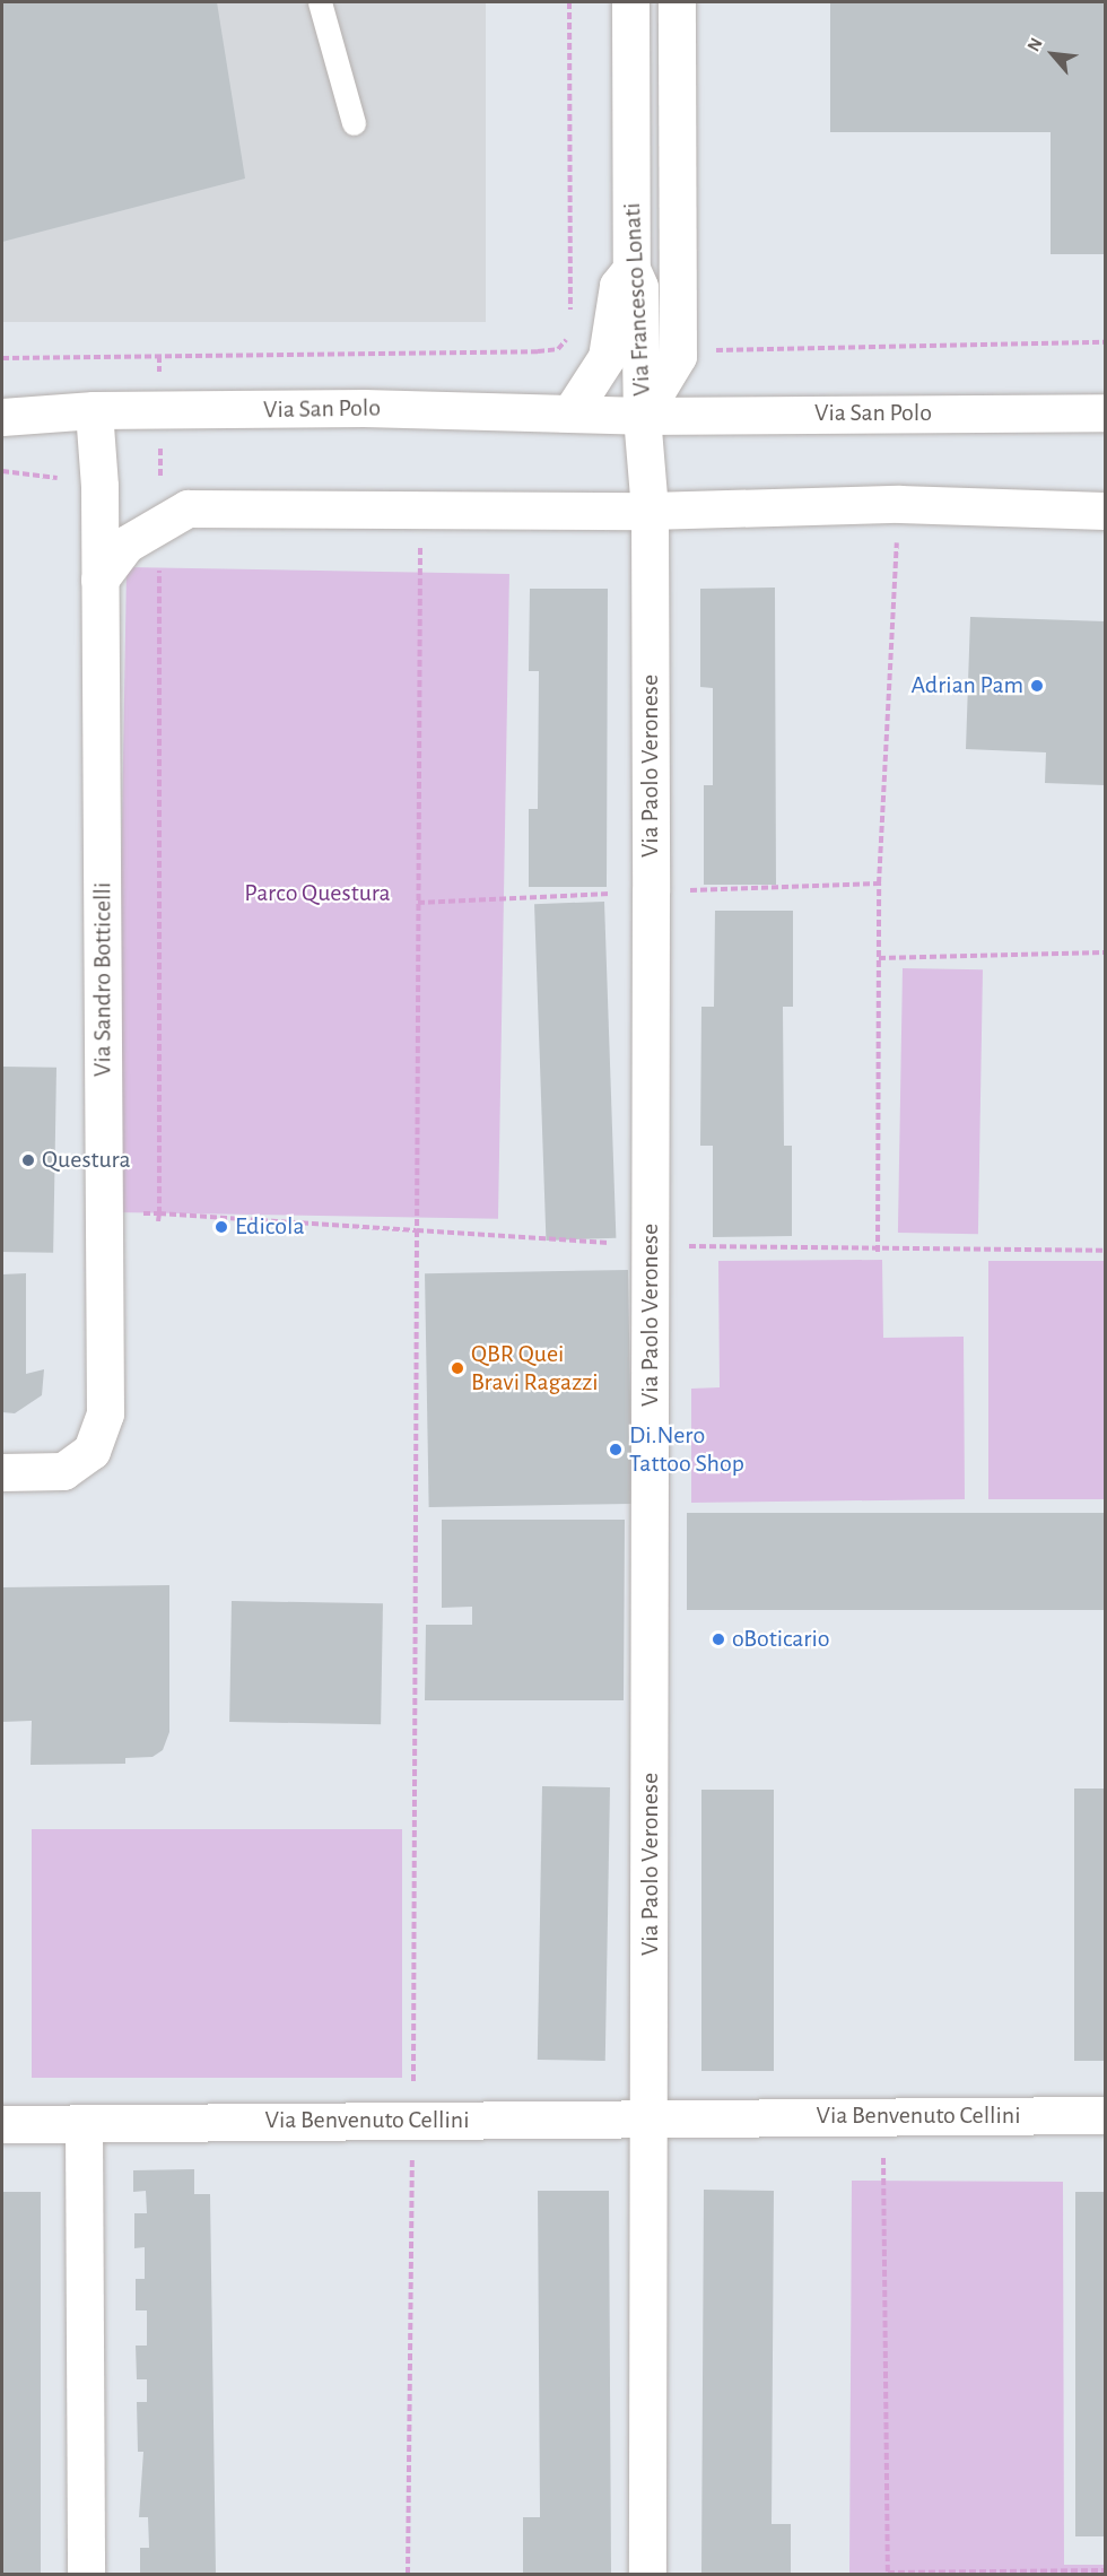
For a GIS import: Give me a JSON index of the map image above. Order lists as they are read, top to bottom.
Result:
{
  "streets": {
    "street": [
      "Via Francesco Lonati",
      "Via San Polo",
      "Via Paolo Veronese",
      "Via Sandro Botticelli",
      "Via Benvenuto Cellini"
    ]
  },
  "crossings": [
    ["Via Francesco Lonati", "Via San Polo"],
    ["Via San Polo", "Via Sandro Botticelli"],
    ["Via Paolo Veronese", "Via Benvenuto Cellini"]
  ],
  "parks": ["Parco Questura"],
  "places": [
    "Adrian Pam",
    "Questura",
    "Edicola",
    "QBR Quei Bravi Ragazzi",
    "Di.Nero Tattoo Shop",
    "oBoticario"
  ],
  "north": "top left"
}
